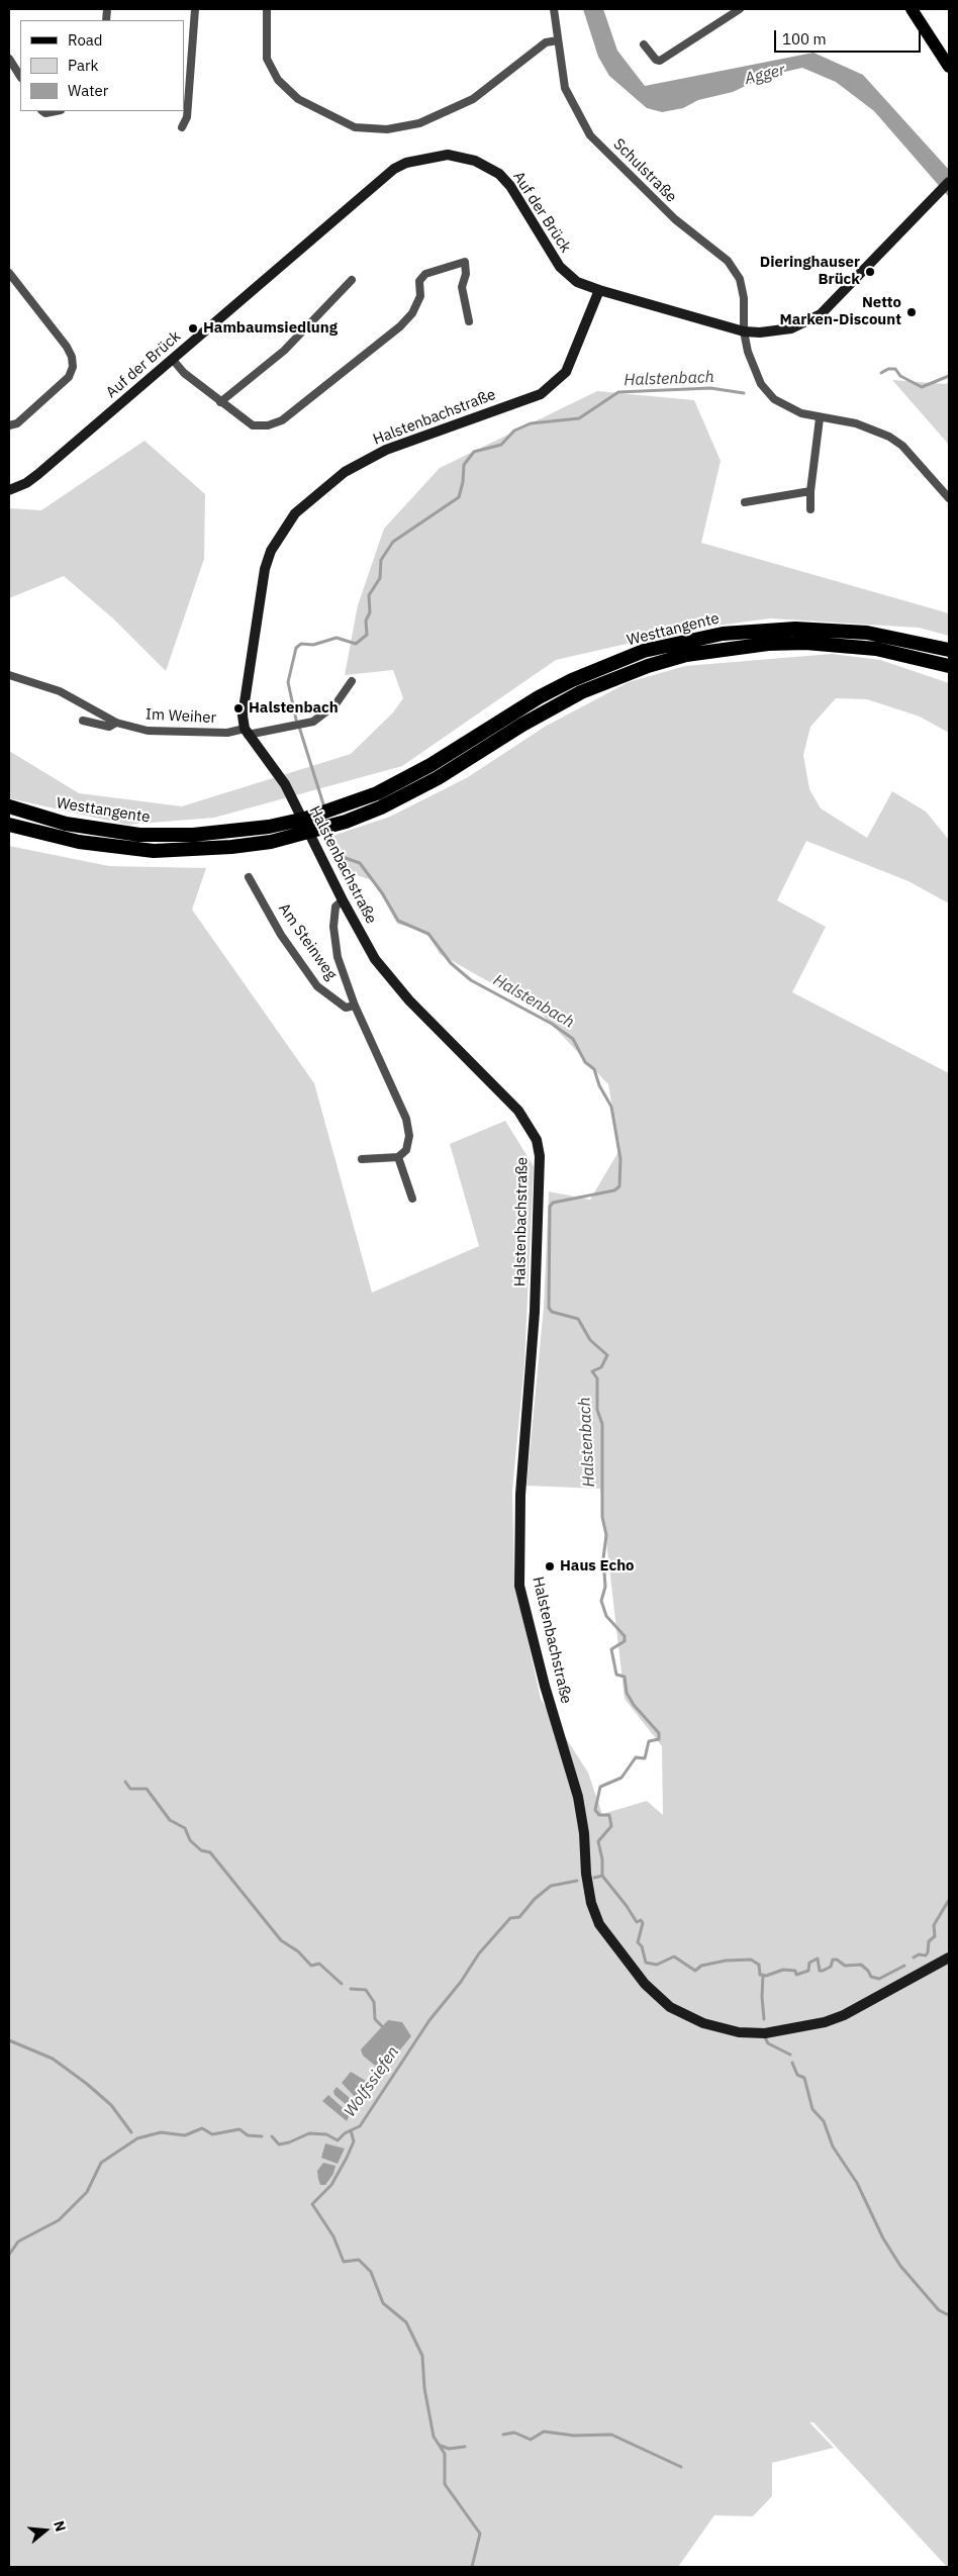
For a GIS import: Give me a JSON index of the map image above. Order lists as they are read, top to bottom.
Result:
{
  "streets": {
    "highway": ["Westtangente"],
    "street": [
      "Schulstraße",
      "Auf der Brück",
      "Halstenbachstraße",
      "Im Weiher",
      "Am Steinweg"
    ]
  },
  "crossings": [
    ["Schulstraße", "Auf der Brück"],
    ["Auf der Brück", "Halstenbachstraße"],
    ["Halstenbachstraße", "Im Weiher"],
    ["Halstenbachstraße", "Am Steinweg"]
  ],
  "water": ["Agger", "Halstenbach", "Wolfssiefen"],
  "places": [
    "Dieringhauser Brück",
    "Netto Marken-Discount",
    "Hambaumsiedlung",
    "Halstenbach",
    "Haus Echo"
  ],
  "legend": ["Road", "Park", "Water"],
  "scale_bar": "100 m",
  "north": "right"
}
